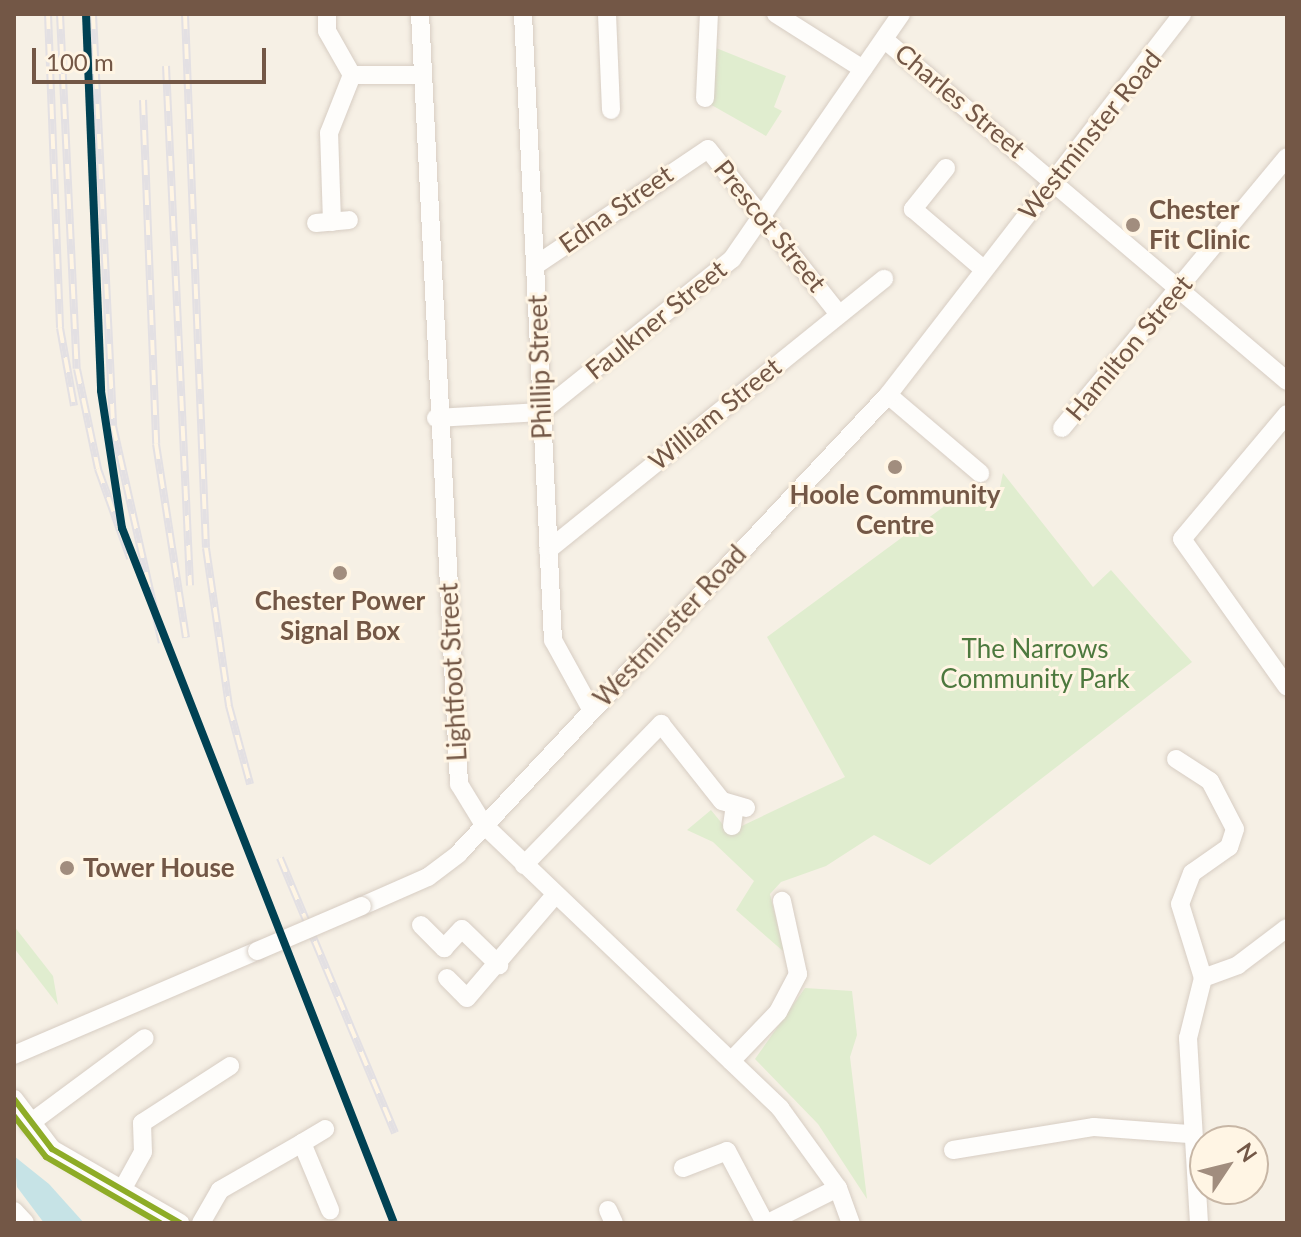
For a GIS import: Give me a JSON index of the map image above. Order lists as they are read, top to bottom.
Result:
{
  "streets": {
    "street": [
      "Charles Street",
      "Westminster Road",
      "Edna Street",
      "Prescot Street",
      "Faulkner Street",
      "Hamilton Street",
      "Phillip Street",
      "William Street",
      "Lightfoot Street"
    ]
  },
  "crossings": [
    ["Charles Street", "Westminster Road"],
    ["Charles Street", "Faulkner Street"],
    ["Charles Street", "Hamilton Street"],
    ["Westminster Road", "Phillip Street"],
    ["Westminster Road", "Lightfoot Street"],
    ["Edna Street", "Prescot Street"],
    ["Edna Street", "Phillip Street"],
    ["Prescot Street", "Faulkner Street"],
    ["Prescot Street", "William Street"],
    ["Faulkner Street", "Phillip Street"],
    ["Phillip Street", "William Street"]
  ],
  "parks": ["The Narrows Community Park"],
  "places": [
    "Chester Fit Clinic",
    "Hoole Community Centre",
    "Chester Power Signal Box",
    "Tower House"
  ],
  "scale_bar": "100 m",
  "north": "top right"
}
